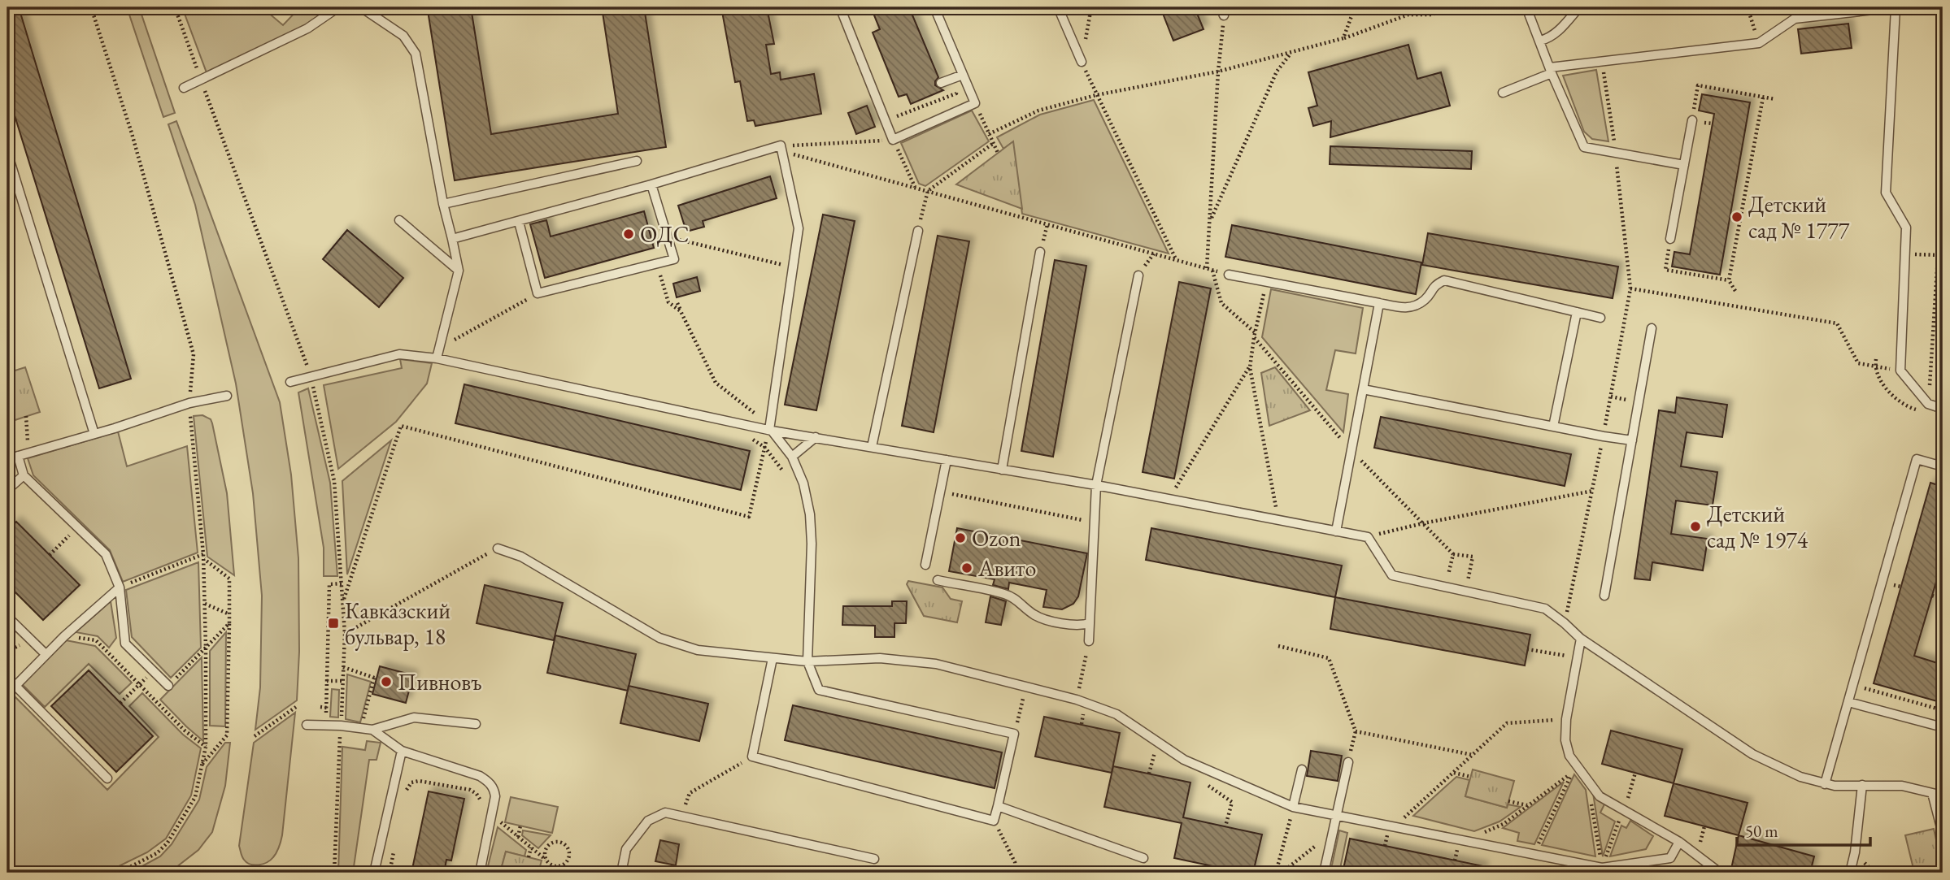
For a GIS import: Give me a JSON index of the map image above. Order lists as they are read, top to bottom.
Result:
{
  "places": {
    "other": [
      "Детский сад № 1777",
      "ОДС",
      "Детский сад № 1974",
      "Ozon",
      "Авито",
      "Пивновъ"
    ],
    "transit": ["Кавказский бульвар, 18"]
  },
  "scale_bar": "50 m"
}
